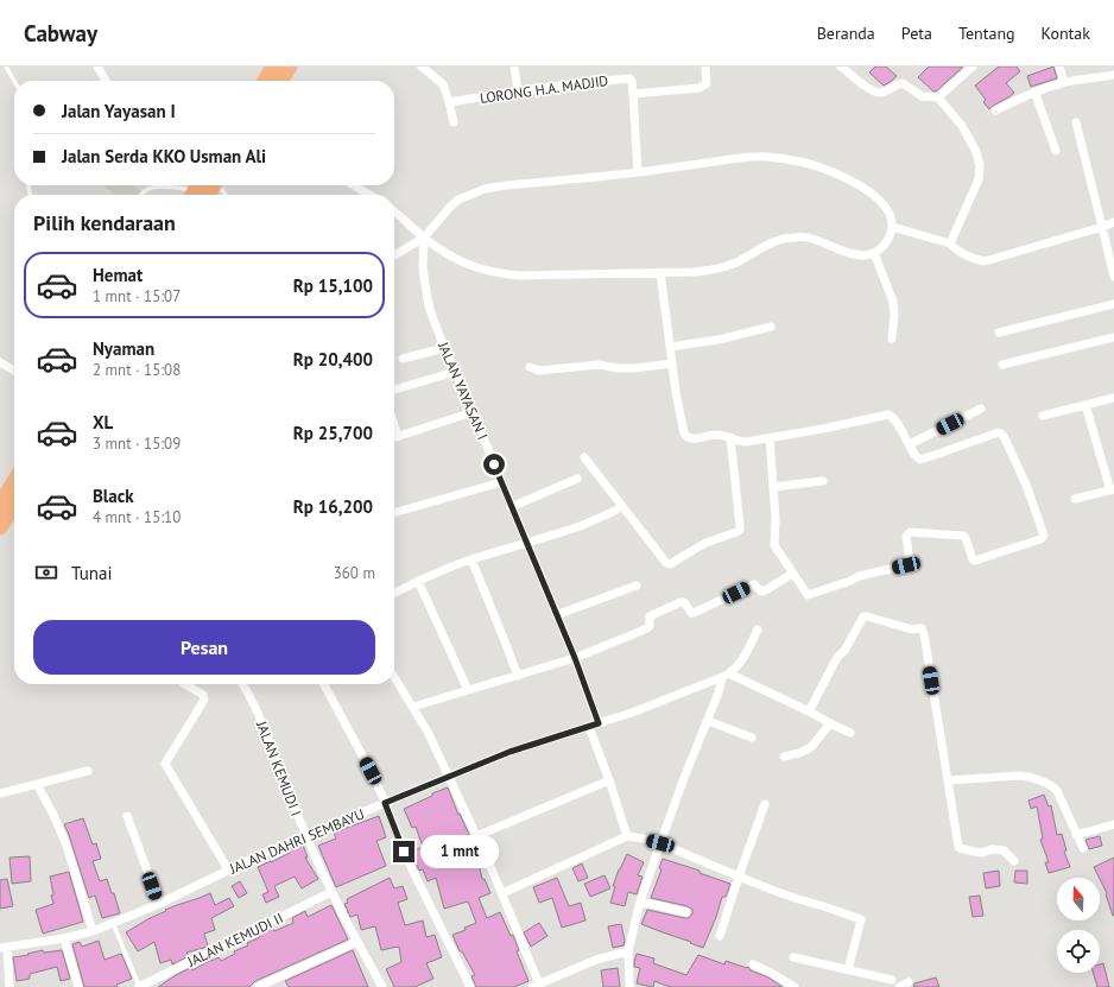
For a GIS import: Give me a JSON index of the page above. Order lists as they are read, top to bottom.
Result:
{
  "streets": {
    "street": [
      "LORONG H.A. MADJID",
      "JALAN YAYASAN I",
      "JALAN KEMUDI I",
      "JALAN DAHRI SEMBAYU",
      "JALAN KEMUDI II"
    ]
  },
  "crossings": [
    ["JALAN YAYASAN I", "JALAN DAHRI SEMBAYU"],
    ["JALAN KEMUDI I", "JALAN DAHRI SEMBAYU"],
    ["JALAN KEMUDI I", "JALAN KEMUDI II"]
  ],
  "north": "top",
  "page": {
    "header": "Cabway",
    "nav": [
      "Beranda",
      "Peta",
      "Tentang",
      "Kontak"
    ],
    "banner": ["Jalan Yayasan I", "Jalan Serda KKO Usman Ali"],
    "heading": "Pilih kendaraan",
    "list": [
      {
        "name": "Hemat",
        "note": "1 mnt · 15:07",
        "value": "Rp 15,100"
      },
      {
        "name": "Nyaman",
        "note": "2 mnt · 15:08",
        "value": "Rp 20,400"
      },
      {
        "name": "XL",
        "note": "3 mnt · 15:09",
        "value": "Rp 25,700"
      },
      {
        "name": "Black",
        "note": "4 mnt · 15:10",
        "value": "Rp 16,200"
      }
    ],
    "pay": ["Tunai", "360 m"],
    "buttons": "Pesan",
    "bubble": "1 mnt"
  }
}
